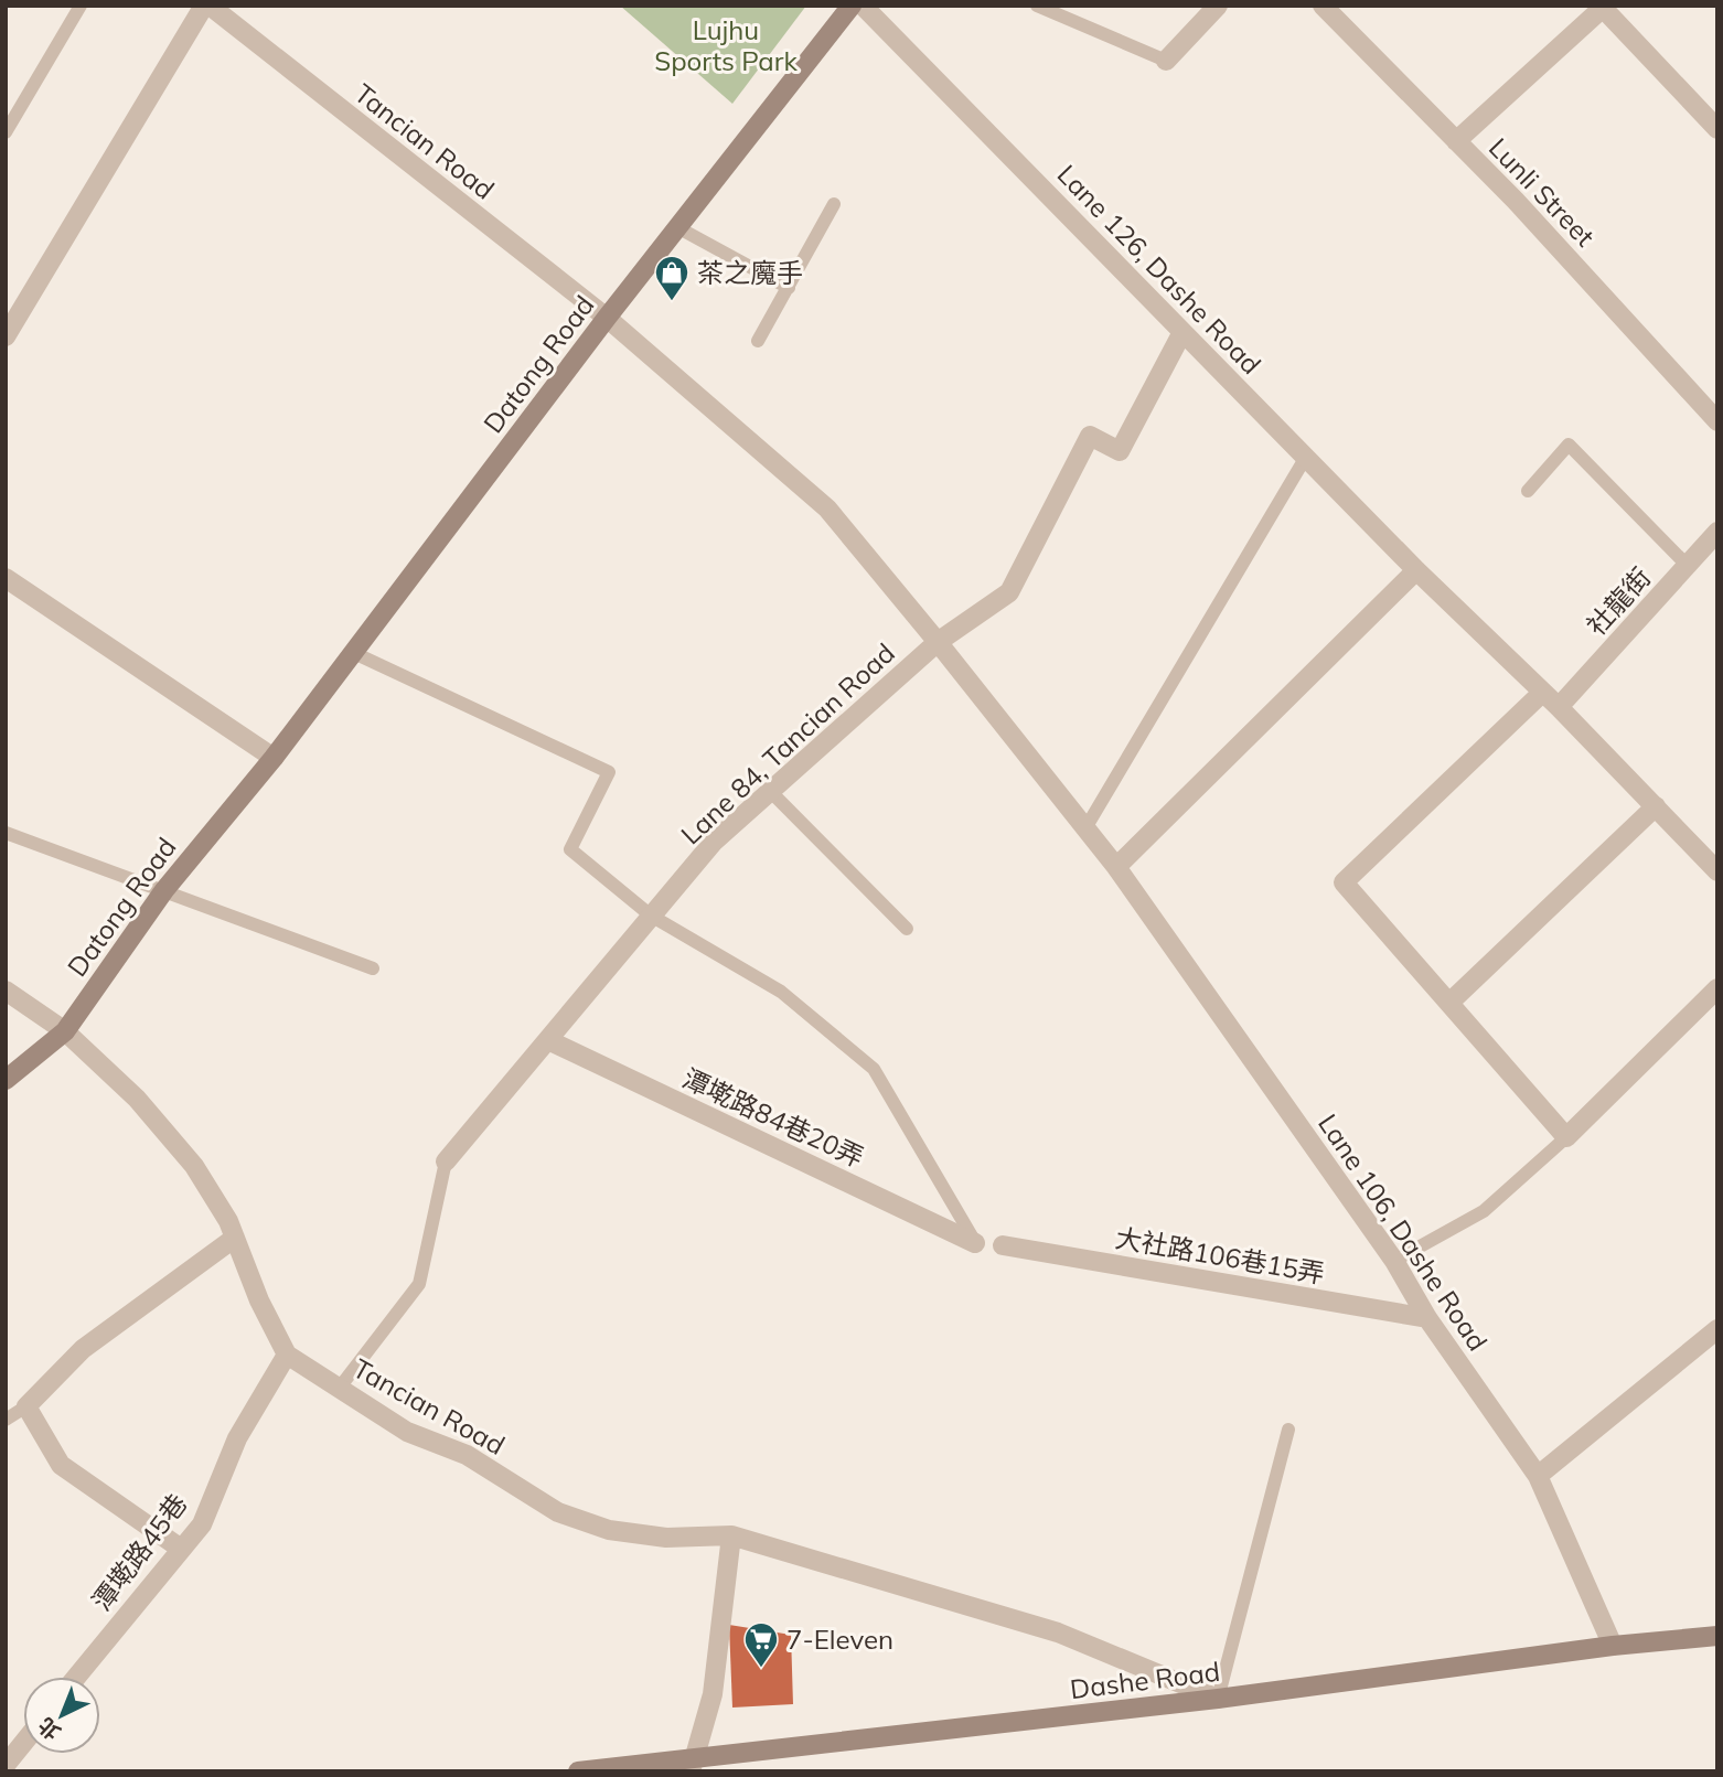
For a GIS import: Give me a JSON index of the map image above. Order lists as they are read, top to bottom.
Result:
{
  "streets": {
    "street": [
      "Tancian Road",
      "Lunli Street",
      "Lane 126, Dashe Road",
      "Datong Road",
      "社龍街",
      "Lane 84, Tancian Road",
      "潭墘路84巷20弄",
      "Lane 106, Dashe Road",
      "大社路106巷15弄",
      "潭墘路45巷",
      "Dashe Road"
    ]
  },
  "crossings": [
    ["Tancian Road", "Datong Road"],
    ["Tancian Road", "Lane 84, Tancian Road"],
    ["Tancian Road", "Lane 106, Dashe Road"],
    ["Tancian Road", "潭墘路45巷"],
    ["Tancian Road", "Dashe Road"],
    ["Lane 126, Dashe Road", "社龍街"],
    ["Lane 126, Dashe Road", "Lane 84, Tancian Road"],
    ["Lane 84, Tancian Road", "潭墘路84巷20弄"],
    ["Lane 84, Tancian Road", "Lane 106, Dashe Road"],
    ["Lane 106, Dashe Road", "大社路106巷15弄"],
    ["Lane 106, Dashe Road", "Dashe Road"]
  ],
  "parks": ["Lujhu Sports Park"],
  "places": {
    "shop": ["茶之魔手"],
    "supermarket": ["7-Eleven"]
  },
  "north": "bottom left"
}
